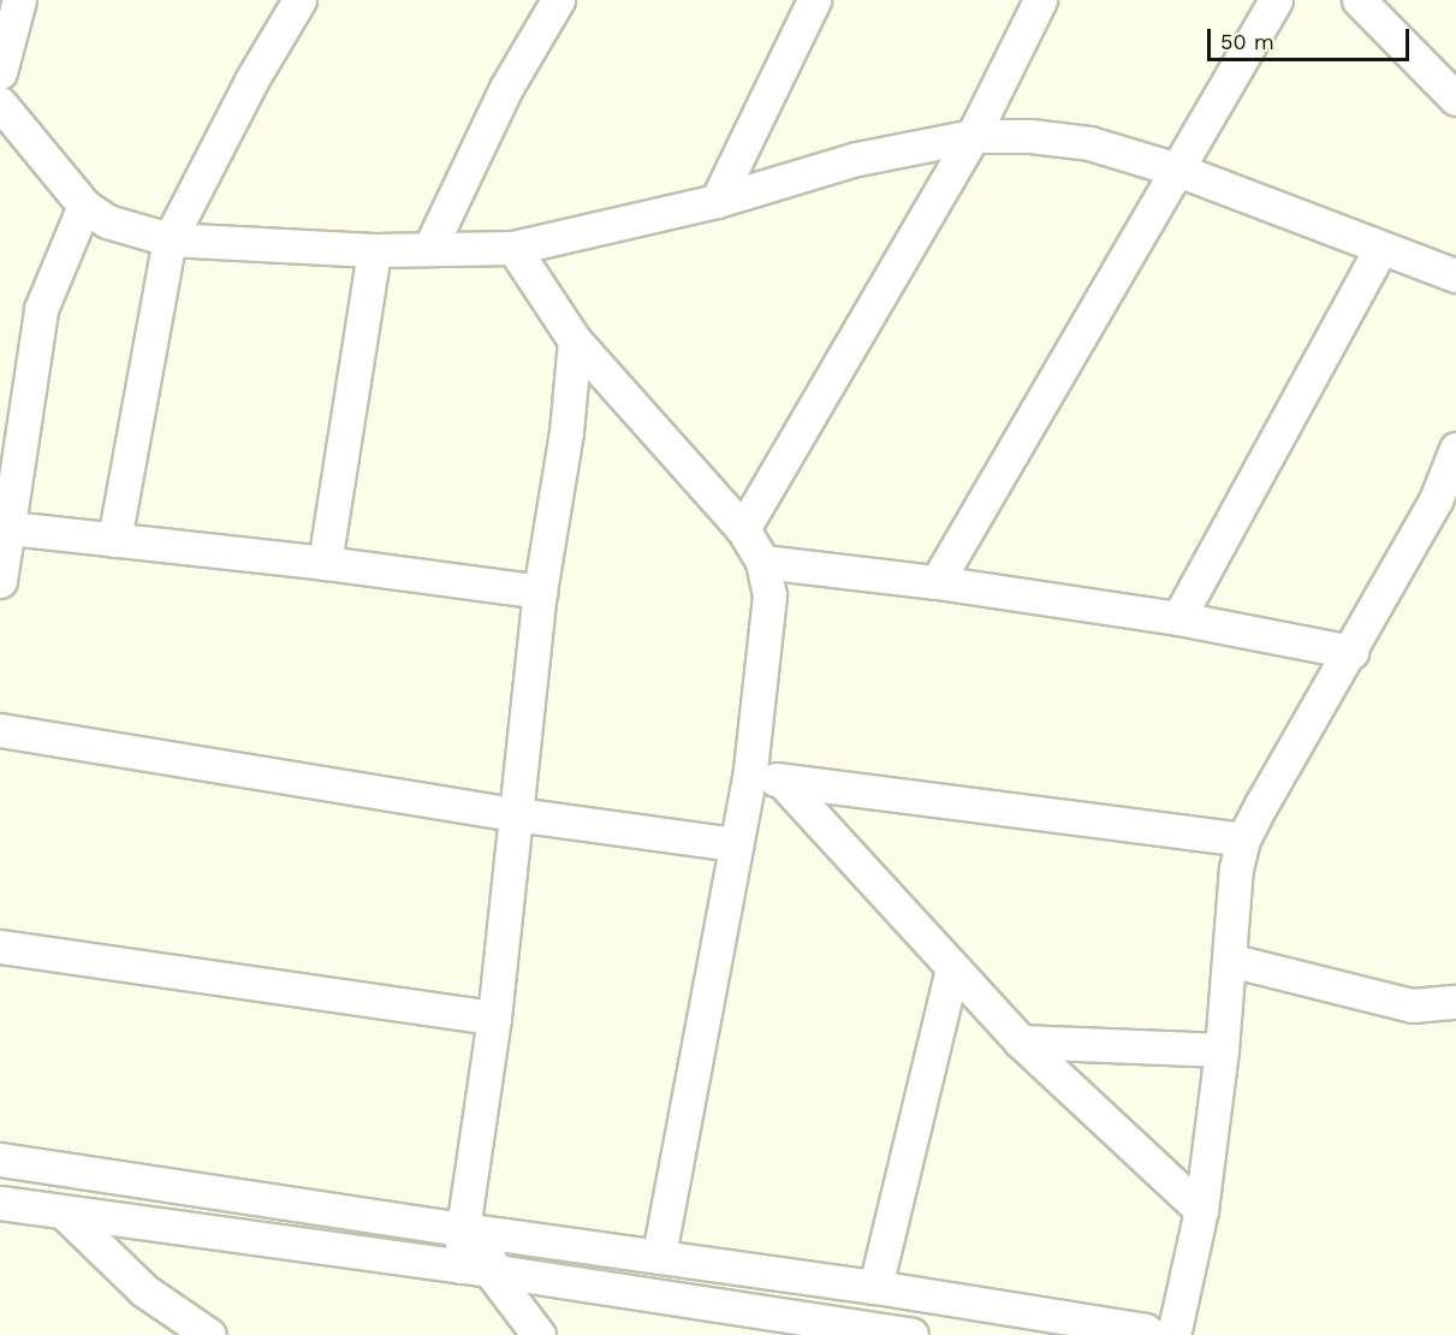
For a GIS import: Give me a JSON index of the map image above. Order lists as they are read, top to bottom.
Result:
{
  "scale_bar": "50 m"
}
